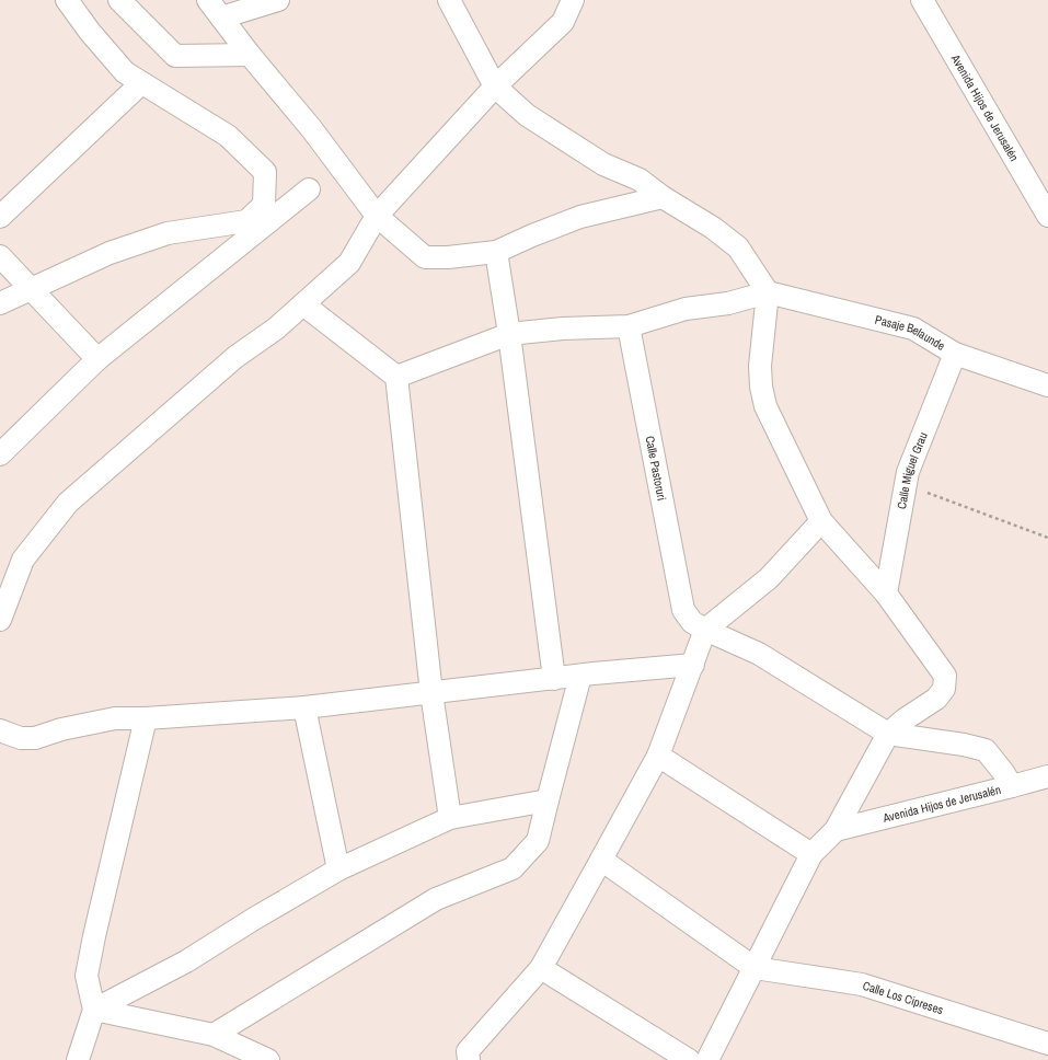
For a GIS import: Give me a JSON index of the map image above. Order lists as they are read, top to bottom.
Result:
{
  "streets": {
    "street": [
      "Avenida Hijos de Jerusalén",
      "Pasaje Belaunde",
      "Calle Pastoruri",
      "Calle Miguel Grau",
      "Calle Los Cipreses"
    ]
  },
  "crossings": [
    ["Pasaje Belaunde", "Calle Miguel Grau"]
  ]
}
